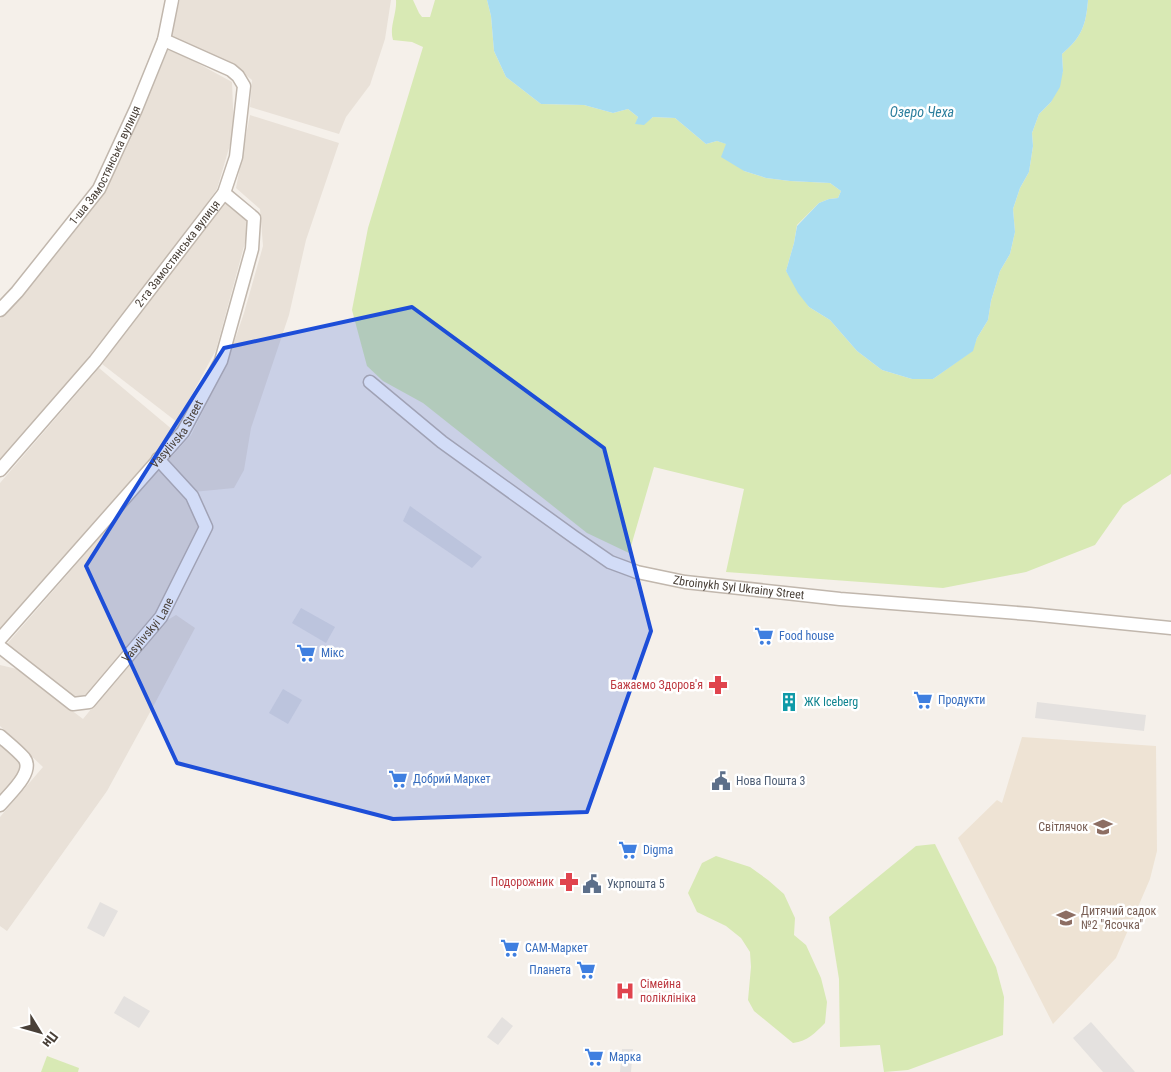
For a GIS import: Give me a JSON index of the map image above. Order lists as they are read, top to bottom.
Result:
{
  "streets": {
    "street": [
      "1-ша Замостянська вулиця",
      "2-га Замостянська вулиця",
      "Vasylivska Street",
      "Zbroinykh Syl Ukrainy Street",
      "Vasylivskyi Lane"
    ]
  },
  "crossings": [
    ["1-ша Замостянська вулиця", "2-га Замостянська вулиця"],
    ["2-га Замостянська вулиця", "Vasylivska Street"],
    ["Vasylivska Street", "Vasylivskyi Lane"]
  ],
  "water": ["Озеро Чеха"],
  "places": {
    "supermarket": [
      "Food house",
      "Мікс",
      "Продукти",
      "Добрий Маркет",
      "Digma",
      "САМ-Маркет",
      "Планета",
      "Марка"
    ],
    "pharmacy": ["Бажаємо Здоров'я", "Подорожник"],
    "building": ["ЖК Iceberg"],
    "public building": ["Нова Пошта 3", "Укрпошта 5"],
    "school or university": ["Світлячок", "Дитячий садок №2 \"Ясочка\""],
    "hospital": ["Сімейна поліклініка"]
  },
  "north": "bottom right"
}
